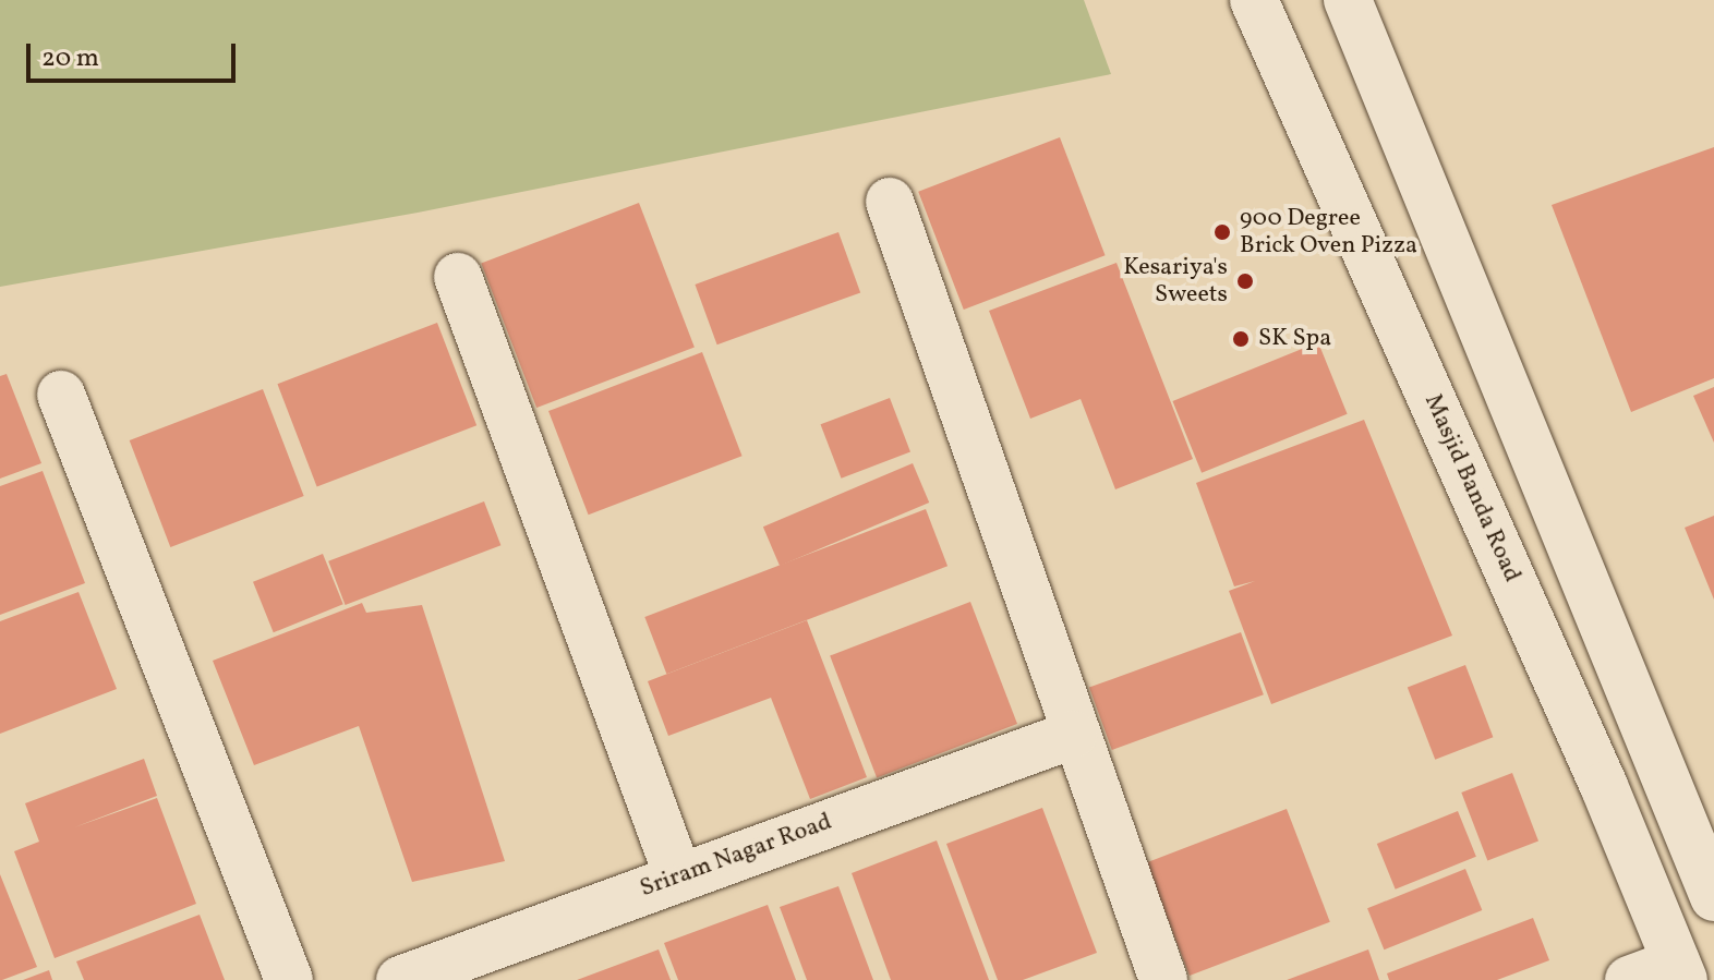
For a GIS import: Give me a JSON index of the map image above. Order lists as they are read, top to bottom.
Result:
{
  "streets": {
    "street": ["Masjid Banda Road", "Sriram Nagar Road"]
  },
  "places": ["900 Degree Brick Oven Pizza", "Kesariya's Sweets", "SK Spa"],
  "scale_bar": "20 m"
}
